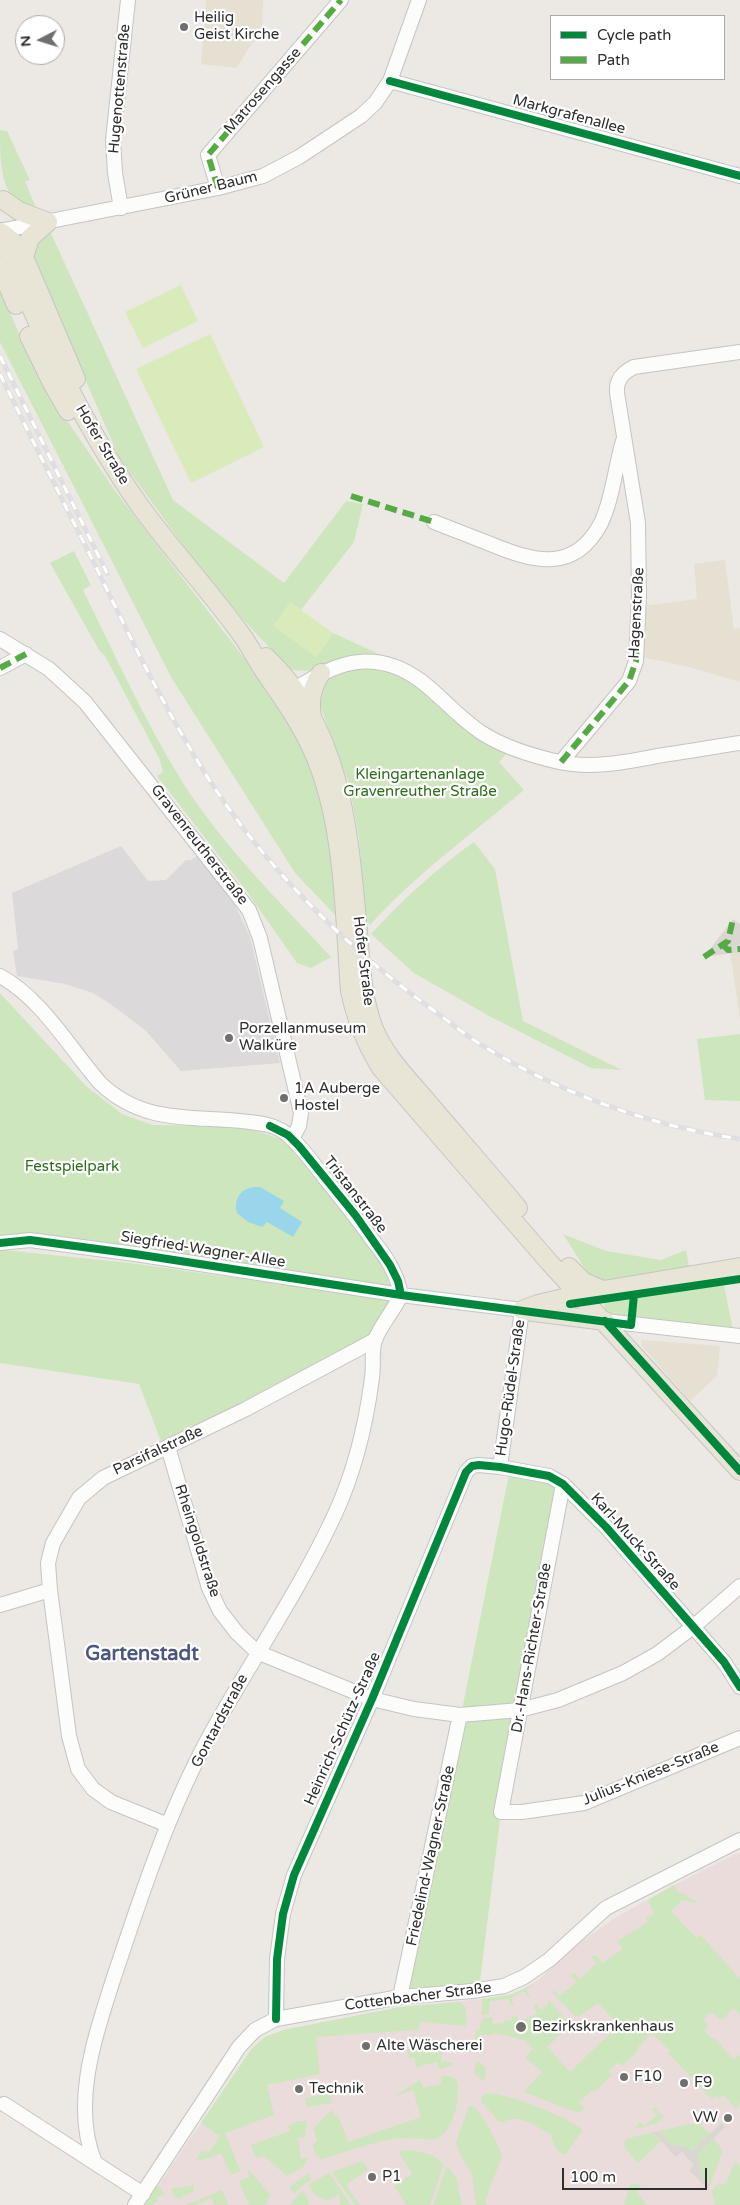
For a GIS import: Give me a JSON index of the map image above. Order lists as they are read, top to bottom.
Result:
{
  "streets": {
    "main road": ["Hofer Straße"],
    "street": [
      "Hugenottenstraße",
      "Matrosengasse",
      "Markgrafenallee",
      "Grüner Baum",
      "Hagenstraße",
      "Gravenreutherstraße",
      "Tristanstraße",
      "Siegfried-Wagner-Allee",
      "Hugo-Rüdel-Straße",
      "Parsifalstraße",
      "Rheingoldstraße",
      "Karl-Muck-Straße",
      "Dr.-Hans-Richter-Straße",
      "Gontardstraße",
      "Heinrich-Schütz-Straße",
      "Julius-Kniese-Straße",
      "Friedelind-Wagner-Straße",
      "Cottenbacher Straße"
    ]
  },
  "crossings": [
    ["Hugenottenstraße", "Grüner Baum"],
    ["Matrosengasse", "Grüner Baum"],
    ["Markgrafenallee", "Grüner Baum"],
    ["Grüner Baum", "Hofer Straße"],
    ["Gravenreutherstraße", "Tristanstraße"],
    ["Tristanstraße", "Siegfried-Wagner-Allee"],
    ["Tristanstraße", "Gontardstraße"],
    ["Siegfried-Wagner-Allee", "Hugo-Rüdel-Straße"],
    ["Siegfried-Wagner-Allee", "Gontardstraße"],
    ["Hugo-Rüdel-Straße", "Karl-Muck-Straße"],
    ["Parsifalstraße", "Rheingoldstraße"],
    ["Parsifalstraße", "Gontardstraße"],
    ["Rheingoldstraße", "Gontardstraße"],
    ["Karl-Muck-Straße", "Dr.-Hans-Richter-Straße"],
    ["Karl-Muck-Straße", "Heinrich-Schütz-Straße"],
    ["Dr.-Hans-Richter-Straße", "Julius-Kniese-Straße"],
    ["Heinrich-Schütz-Straße", "Cottenbacher Straße"],
    ["Friedelind-Wagner-Straße", "Cottenbacher Straße"]
  ],
  "districts": ["Gartenstadt"],
  "parks": ["Kleingartenanlage Gravenreuther Straße", "Festspielpark"],
  "places": [
    "Heilig Geist Kirche",
    "Porzellanmuseum Walküre",
    "1A Auberge Hostel",
    "Bezirkskrankenhaus",
    "Alte Wäscherei",
    "F10",
    "F9",
    "Technik",
    "VW",
    "P1"
  ],
  "legend": ["Cycle path", "Path"],
  "scale_bar": "100 m",
  "north": "left"
}
